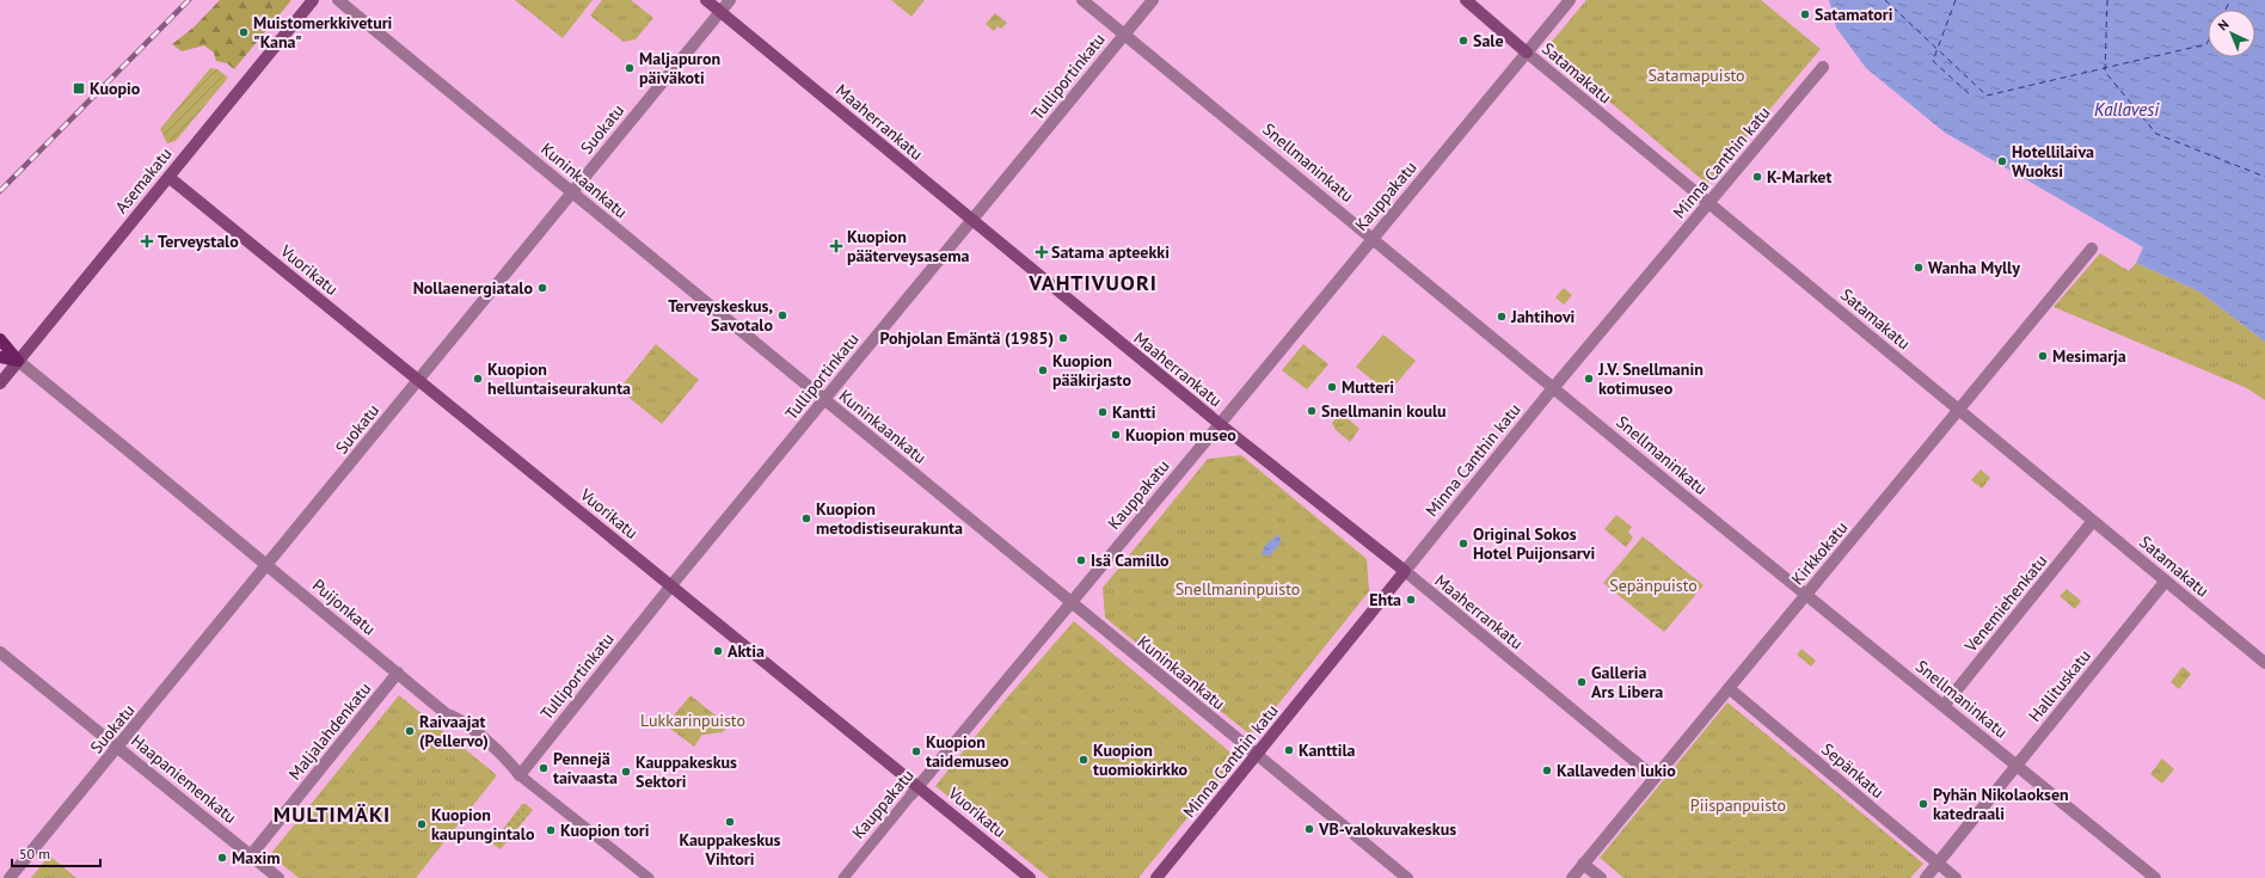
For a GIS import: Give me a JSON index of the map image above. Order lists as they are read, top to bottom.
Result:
{
  "streets": {
    "main road": [
      "Satamakatu",
      "Maaherrankatu",
      "Minna Canthin katu",
      "Asemakatu",
      "Vuorikatu",
      "Puijonkatu"
    ],
    "street": [
      "Tulliportinkatu",
      "Suokatu",
      "Snellmaninkatu",
      "Kuninkaankatu",
      "Kauppakatu",
      "Kirkkokatu",
      "Venemiehenkatu",
      "Hallituskatu",
      "Maljalahdenkatu",
      "Sepänkatu",
      "Haapaniemenkatu"
    ]
  },
  "crossings": [
    ["Satamakatu", "Minna Canthin katu"],
    ["Satamakatu", "Kauppakatu"],
    ["Satamakatu", "Kirkkokatu"],
    ["Satamakatu", "Venemiehenkatu"],
    ["Satamakatu", "Hallituskatu"],
    ["Tulliportinkatu", "Maaherrankatu"],
    ["Tulliportinkatu", "Snellmaninkatu"],
    ["Tulliportinkatu", "Kuninkaankatu"],
    ["Tulliportinkatu", "Vuorikatu"],
    ["Tulliportinkatu", "Puijonkatu"],
    ["Maaherrankatu", "Suokatu"],
    ["Maaherrankatu", "Minna Canthin katu"],
    ["Maaherrankatu", "Kauppakatu"],
    ["Maaherrankatu", "Kirkkokatu"],
    ["Suokatu", "Kuninkaankatu"],
    ["Suokatu", "Vuorikatu"],
    ["Suokatu", "Puijonkatu"],
    ["Suokatu", "Haapaniemenkatu"],
    ["Snellmaninkatu", "Minna Canthin katu"],
    ["Snellmaninkatu", "Kauppakatu"],
    ["Snellmaninkatu", "Kirkkokatu"],
    ["Snellmaninkatu", "Venemiehenkatu"],
    ["Snellmaninkatu", "Hallituskatu"],
    ["Minna Canthin katu", "Kuninkaankatu"],
    ["Asemakatu", "Vuorikatu"],
    ["Asemakatu", "Puijonkatu"],
    ["Kuninkaankatu", "Kauppakatu"],
    ["Kauppakatu", "Vuorikatu"],
    ["Kirkkokatu", "Sepänkatu"],
    ["Puijonkatu", "Maljalahdenkatu"],
    ["Hallituskatu", "Sepänkatu"],
    ["Maljalahdenkatu", "Haapaniemenkatu"]
  ],
  "districts": ["VAHTIVUORI", "MULTIMÄKI"],
  "water": ["Kallavesi"],
  "parks": [
    "Satamapuisto",
    "Sepänpuisto",
    "Snellmaninpuisto",
    "Lukkarinpuisto",
    "Piispanpuisto"
  ],
  "places": {
    "other": [
      "Satamatori",
      "Muistomerkkiveturi \"Kana\"",
      "Sale",
      "Maljapuron päiväkoti",
      "Hotellilaiva Wuoksi",
      "K-Market",
      "Wanha Mylly",
      "Nollaenergiatalo",
      "Terveyskeskus, Savotalo",
      "Jahtihovi",
      "Pohjolan Emäntä (1985)",
      "Mesimarja",
      "Kuopion pääkirjasto",
      "Kuopion helluntaiseurakunta",
      "J.V. Snellmanin kotimuseo",
      "Mutteri",
      "Snellmanin koulu",
      "Kantti",
      "Kuopion museo",
      "Kuopion metodistiseurakunta",
      "Original Sokos Hotel Puijonsarvi",
      "Isä Camillo",
      "Ehta",
      "Aktia",
      "Galleria Ars Libera",
      "Raivaajat (Pellervo)",
      "Kanttila",
      "Kuopion taidemuseo",
      "Kuopion tuomiokirkko",
      "Pennejä taivaasta",
      "Kallaveden lukio",
      "Kauppakeskus Sektori",
      "Pyhän Nikolaoksen katedraali",
      "Kauppakeskus Vihtori",
      "Kuopion kaupungintalo",
      "VB-valokuvakeskus",
      "Kuopion tori",
      "Maxim"
    ],
    "transit": ["Kuopio"],
    "health": ["Terveystalo", "Kuopion pääterveysasema", "Satama apteekki"]
  },
  "scale_bar": "50 m",
  "north": "top left"
}
